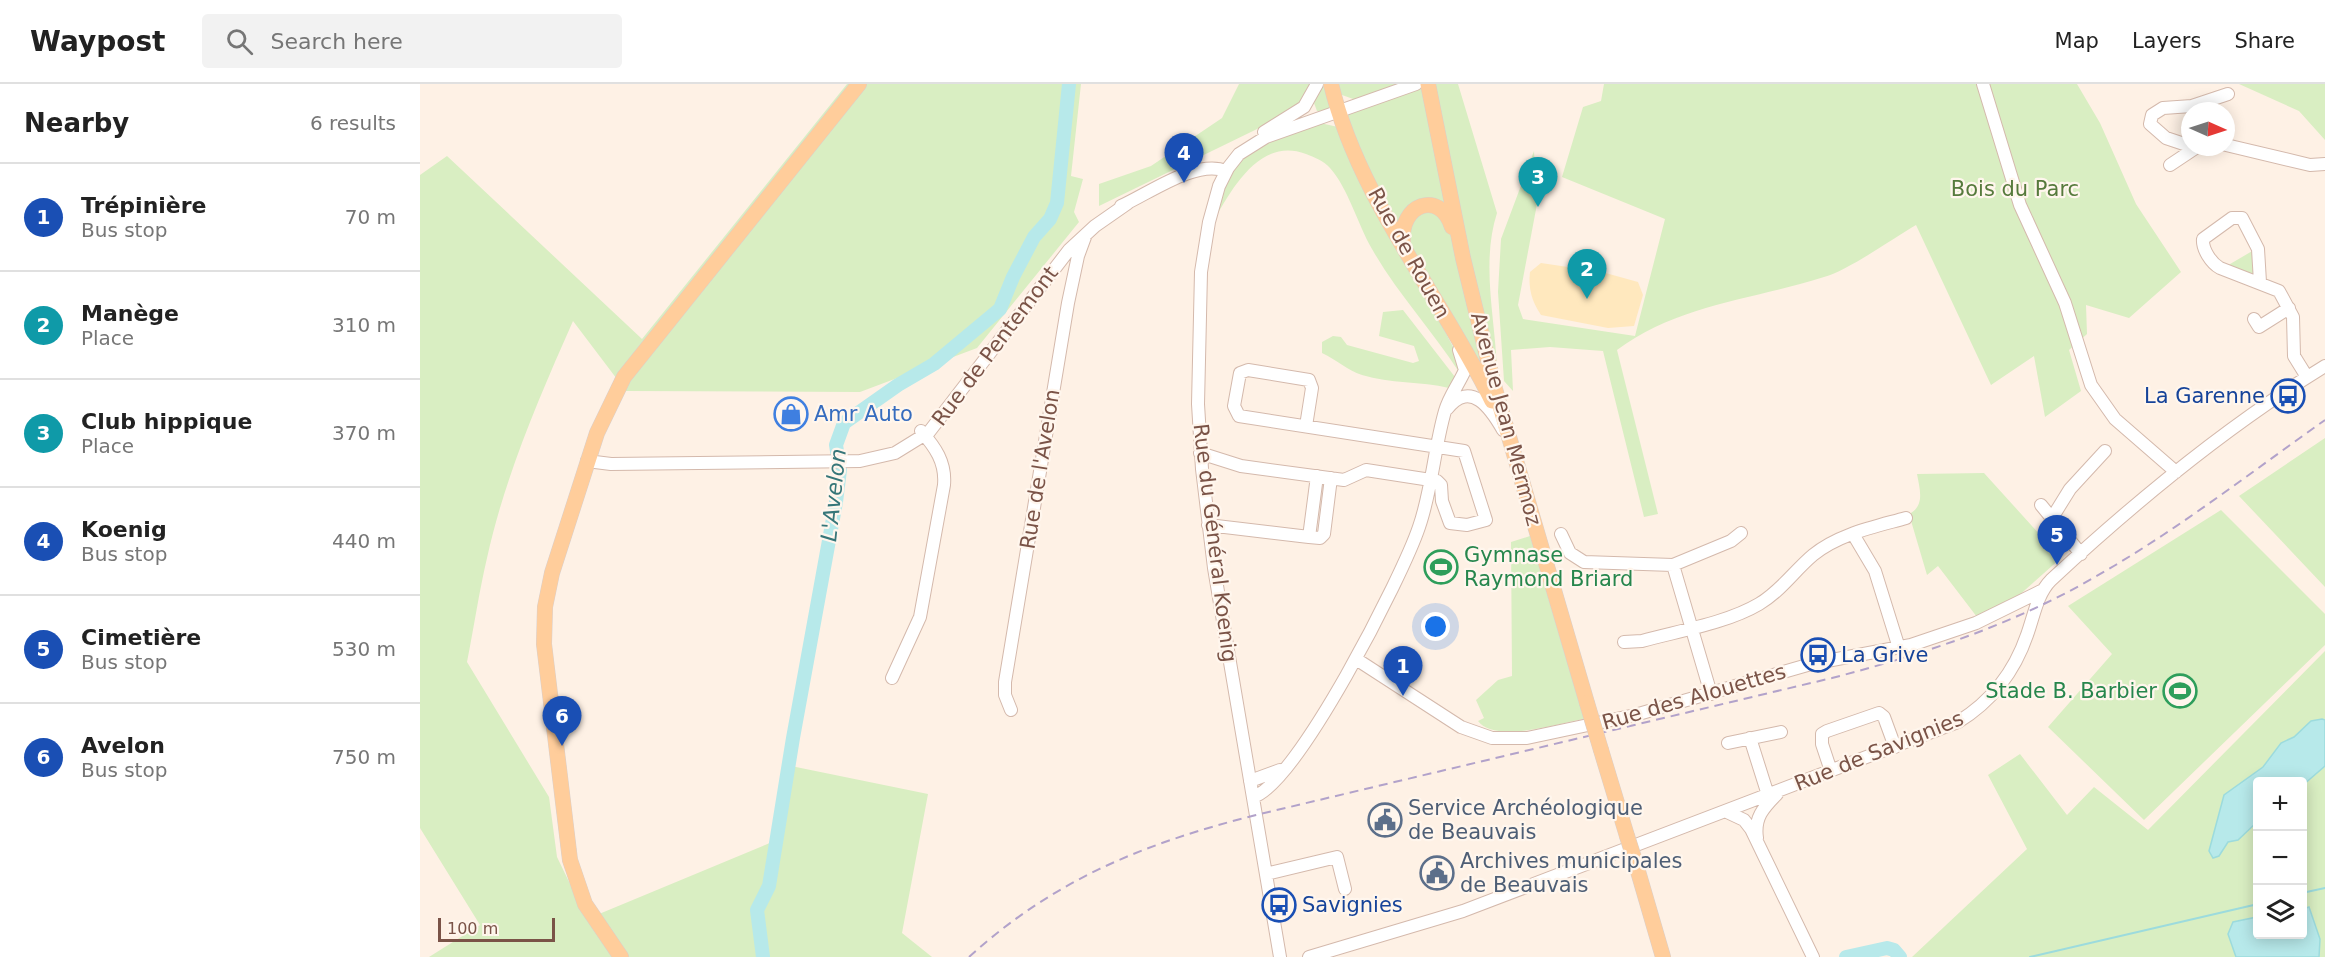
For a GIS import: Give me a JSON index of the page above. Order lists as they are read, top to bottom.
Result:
{
  "streets": {
    "main road": ["Rue de Rouen", "Avenue Jean Mermoz"],
    "street": [
      "Rue de Pentemont",
      "Rue de l'Avelon",
      "Rue du Général Koenig",
      "Rue des Alouettes",
      "Rue de Savignies"
    ]
  },
  "crossings": [
    ["Rue de Rouen", "Avenue Jean Mermoz"],
    ["Rue de Pentemont", "Rue de l'Avelon"],
    ["Rue de Pentemont", "Rue du Général Koenig"],
    ["Rue des Alouettes", "Rue de Savignies"]
  ],
  "water": ["L'Avelon"],
  "parks": ["Bois du Parc"],
  "places": {
    "bus stop": ["La Garenne", "La Grive", "Savignies"],
    "shop": ["Amr Auto"],
    "sports": ["Gymnase Raymond Briard", "Stade B. Barbier"],
    "public building": ["Service Archéologique de Beauvais", "Archives municipales de Beauvais"]
  },
  "scale_bar": "100 m",
  "north": "right",
  "page": {
    "header": "Waypost",
    "search": "Search here",
    "nav": ["Map", "Layers", "Share"],
    "heading": ["Nearby", "6 results"],
    "pins": [
      "4",
      "3",
      "2",
      "5",
      "1",
      "6"
    ],
    "list": [
      {
        "mark": "1",
        "name": "Trépinière",
        "note": "Bus stop",
        "value": "70 m"
      },
      {
        "mark": "2",
        "name": "Manège",
        "note": "Place",
        "value": "310 m"
      },
      {
        "mark": "3",
        "name": "Club hippique",
        "note": "Place",
        "value": "370 m"
      },
      {
        "mark": "4",
        "name": "Koenig",
        "note": "Bus stop",
        "value": "440 m"
      },
      {
        "mark": "5",
        "name": "Cimetière",
        "note": "Bus stop",
        "value": "530 m"
      },
      {
        "mark": "6",
        "name": "Avelon",
        "note": "Bus stop",
        "value": "750 m"
      }
    ],
    "map_buttons": ["+", "−"],
    "scale": "100 m"
  }
}
